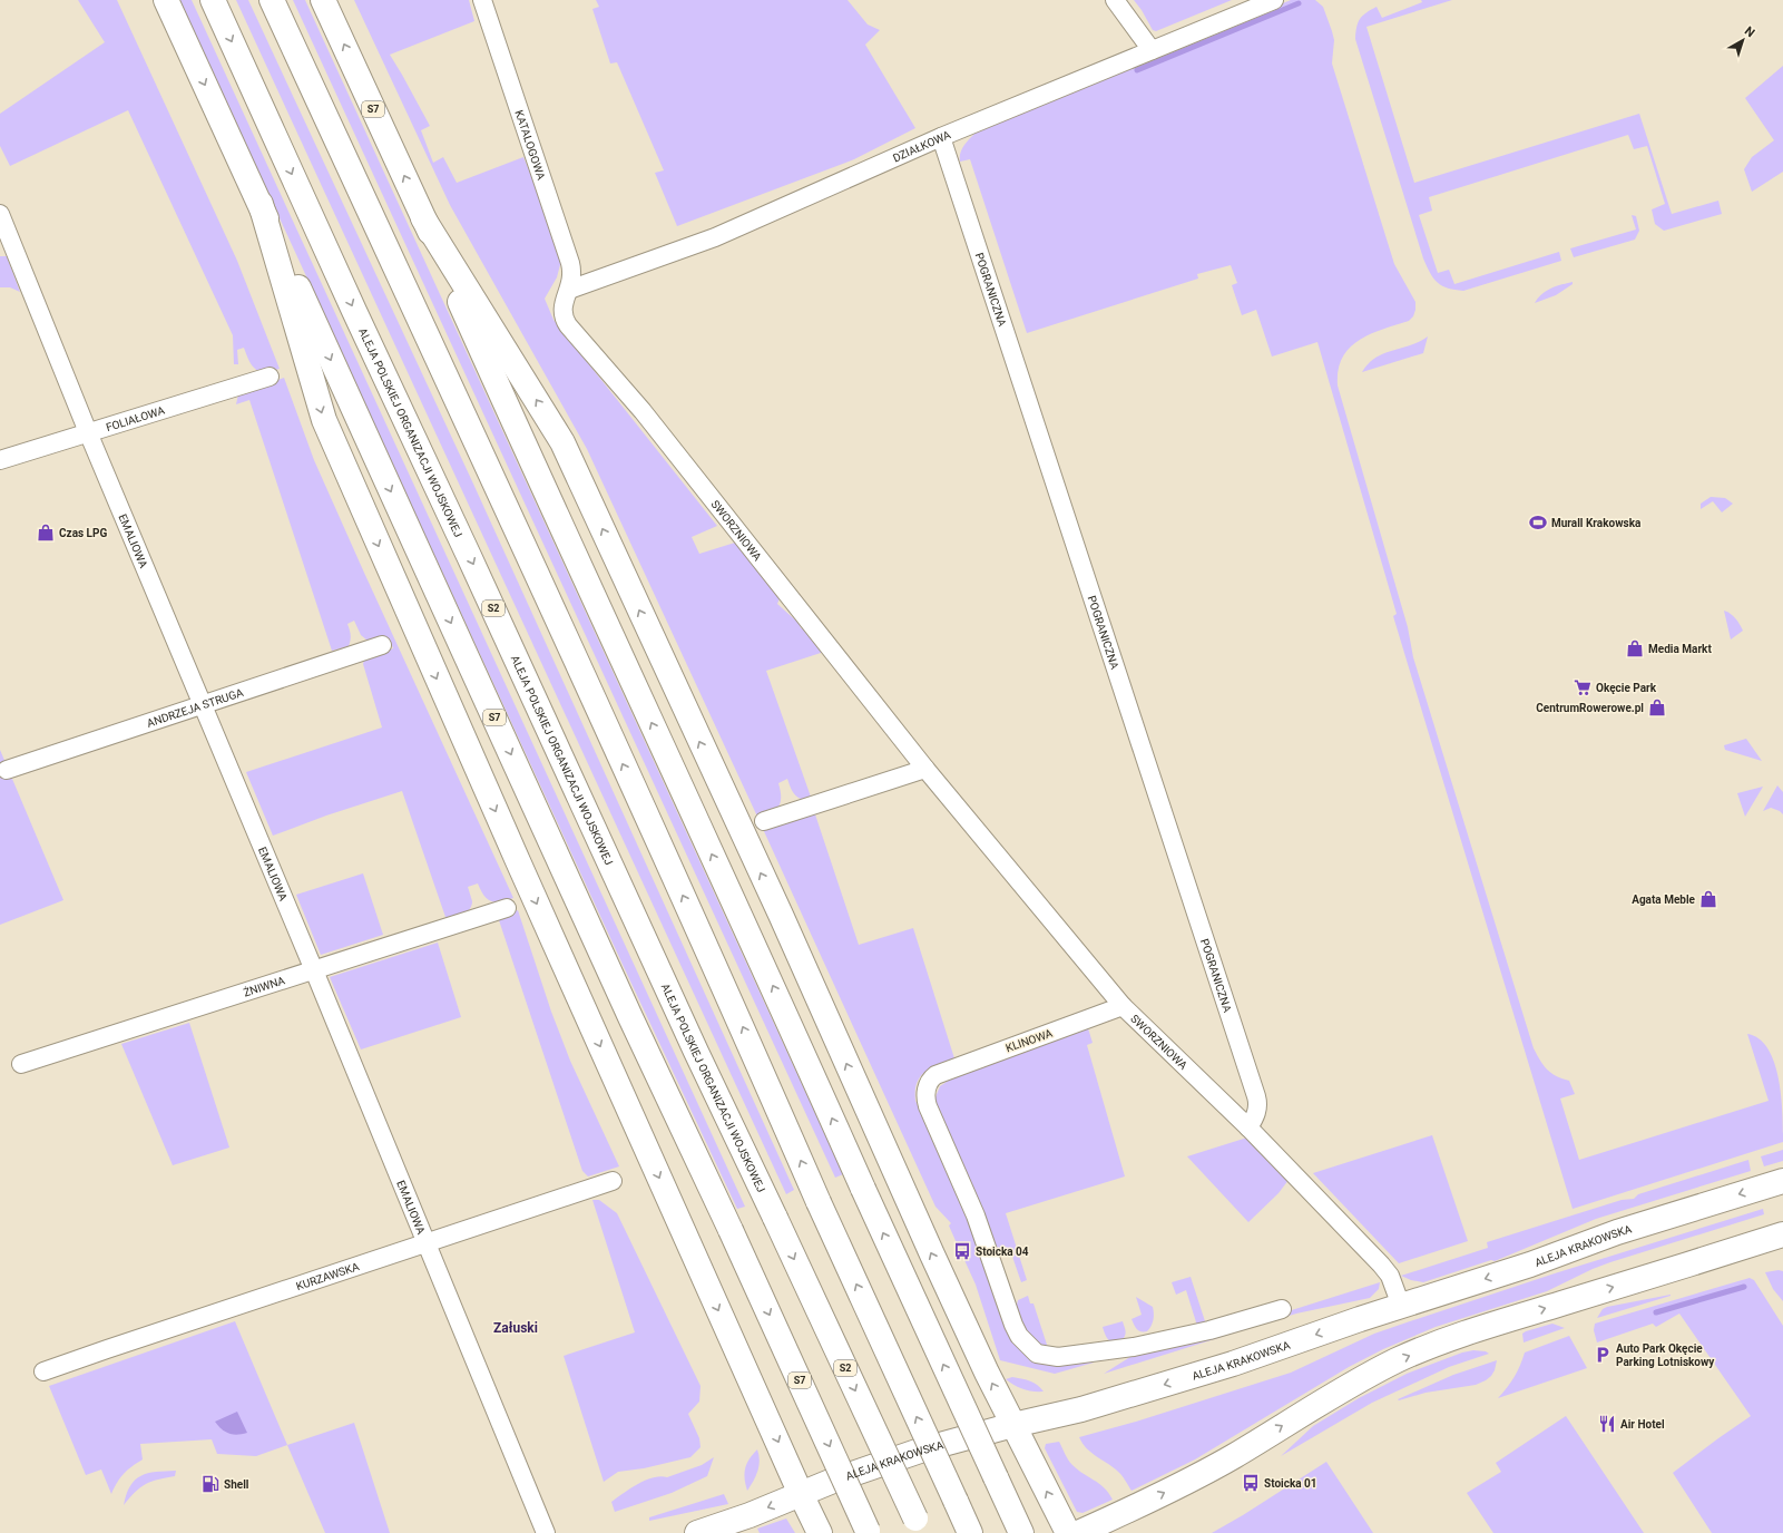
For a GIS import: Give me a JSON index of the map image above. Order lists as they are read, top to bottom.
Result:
{
  "streets": {
    "main road": [
      "S7",
      "ALEJA POLSKIEJ ORGANIZACJI WOJSKOWEJ",
      "S2",
      "ALEJA KRAKOWSKA"
    ],
    "street": [
      "KATALOGOWA",
      "DZIAŁKOWA",
      "POGRANICZNA",
      "FOLIAŁOWA",
      "SWORZNIOWA",
      "EMALIOWA",
      "ANDRZEJA STRUGA",
      "ŻNIWNA",
      "KLINOWA",
      "KURZAWSKA"
    ]
  },
  "crossings": [
    ["KATALOGOWA", "DZIAŁKOWA"],
    ["KATALOGOWA", "SWORZNIOWA"],
    ["DZIAŁKOWA", "POGRANICZNA"],
    ["DZIAŁKOWA", "SWORZNIOWA"],
    ["POGRANICZNA", "SWORZNIOWA"],
    ["FOLIAŁOWA", "EMALIOWA"],
    ["SWORZNIOWA", "KLINOWA"],
    ["SWORZNIOWA", "ALEJA KRAKOWSKA"],
    ["EMALIOWA", "ANDRZEJA STRUGA"],
    ["EMALIOWA", "ŻNIWNA"],
    ["EMALIOWA", "KURZAWSKA"]
  ],
  "districts": ["Załuski"],
  "places": {
    "sports": ["Murall Krakowska"],
    "shop": [
      "Czas LPG",
      "Media Markt",
      "CentrumRowerowe.pl",
      "Agata Meble"
    ],
    "supermarket": ["Okęcie Park"],
    "bus stop": ["Stoicka 04", "Stoicka 01"],
    "parking": ["Auto Park Okęcie Parking Lotniskowy"],
    "restaurant": ["Air Hotel"],
    "fuel station": ["Shell"]
  },
  "north": "top right"
}
